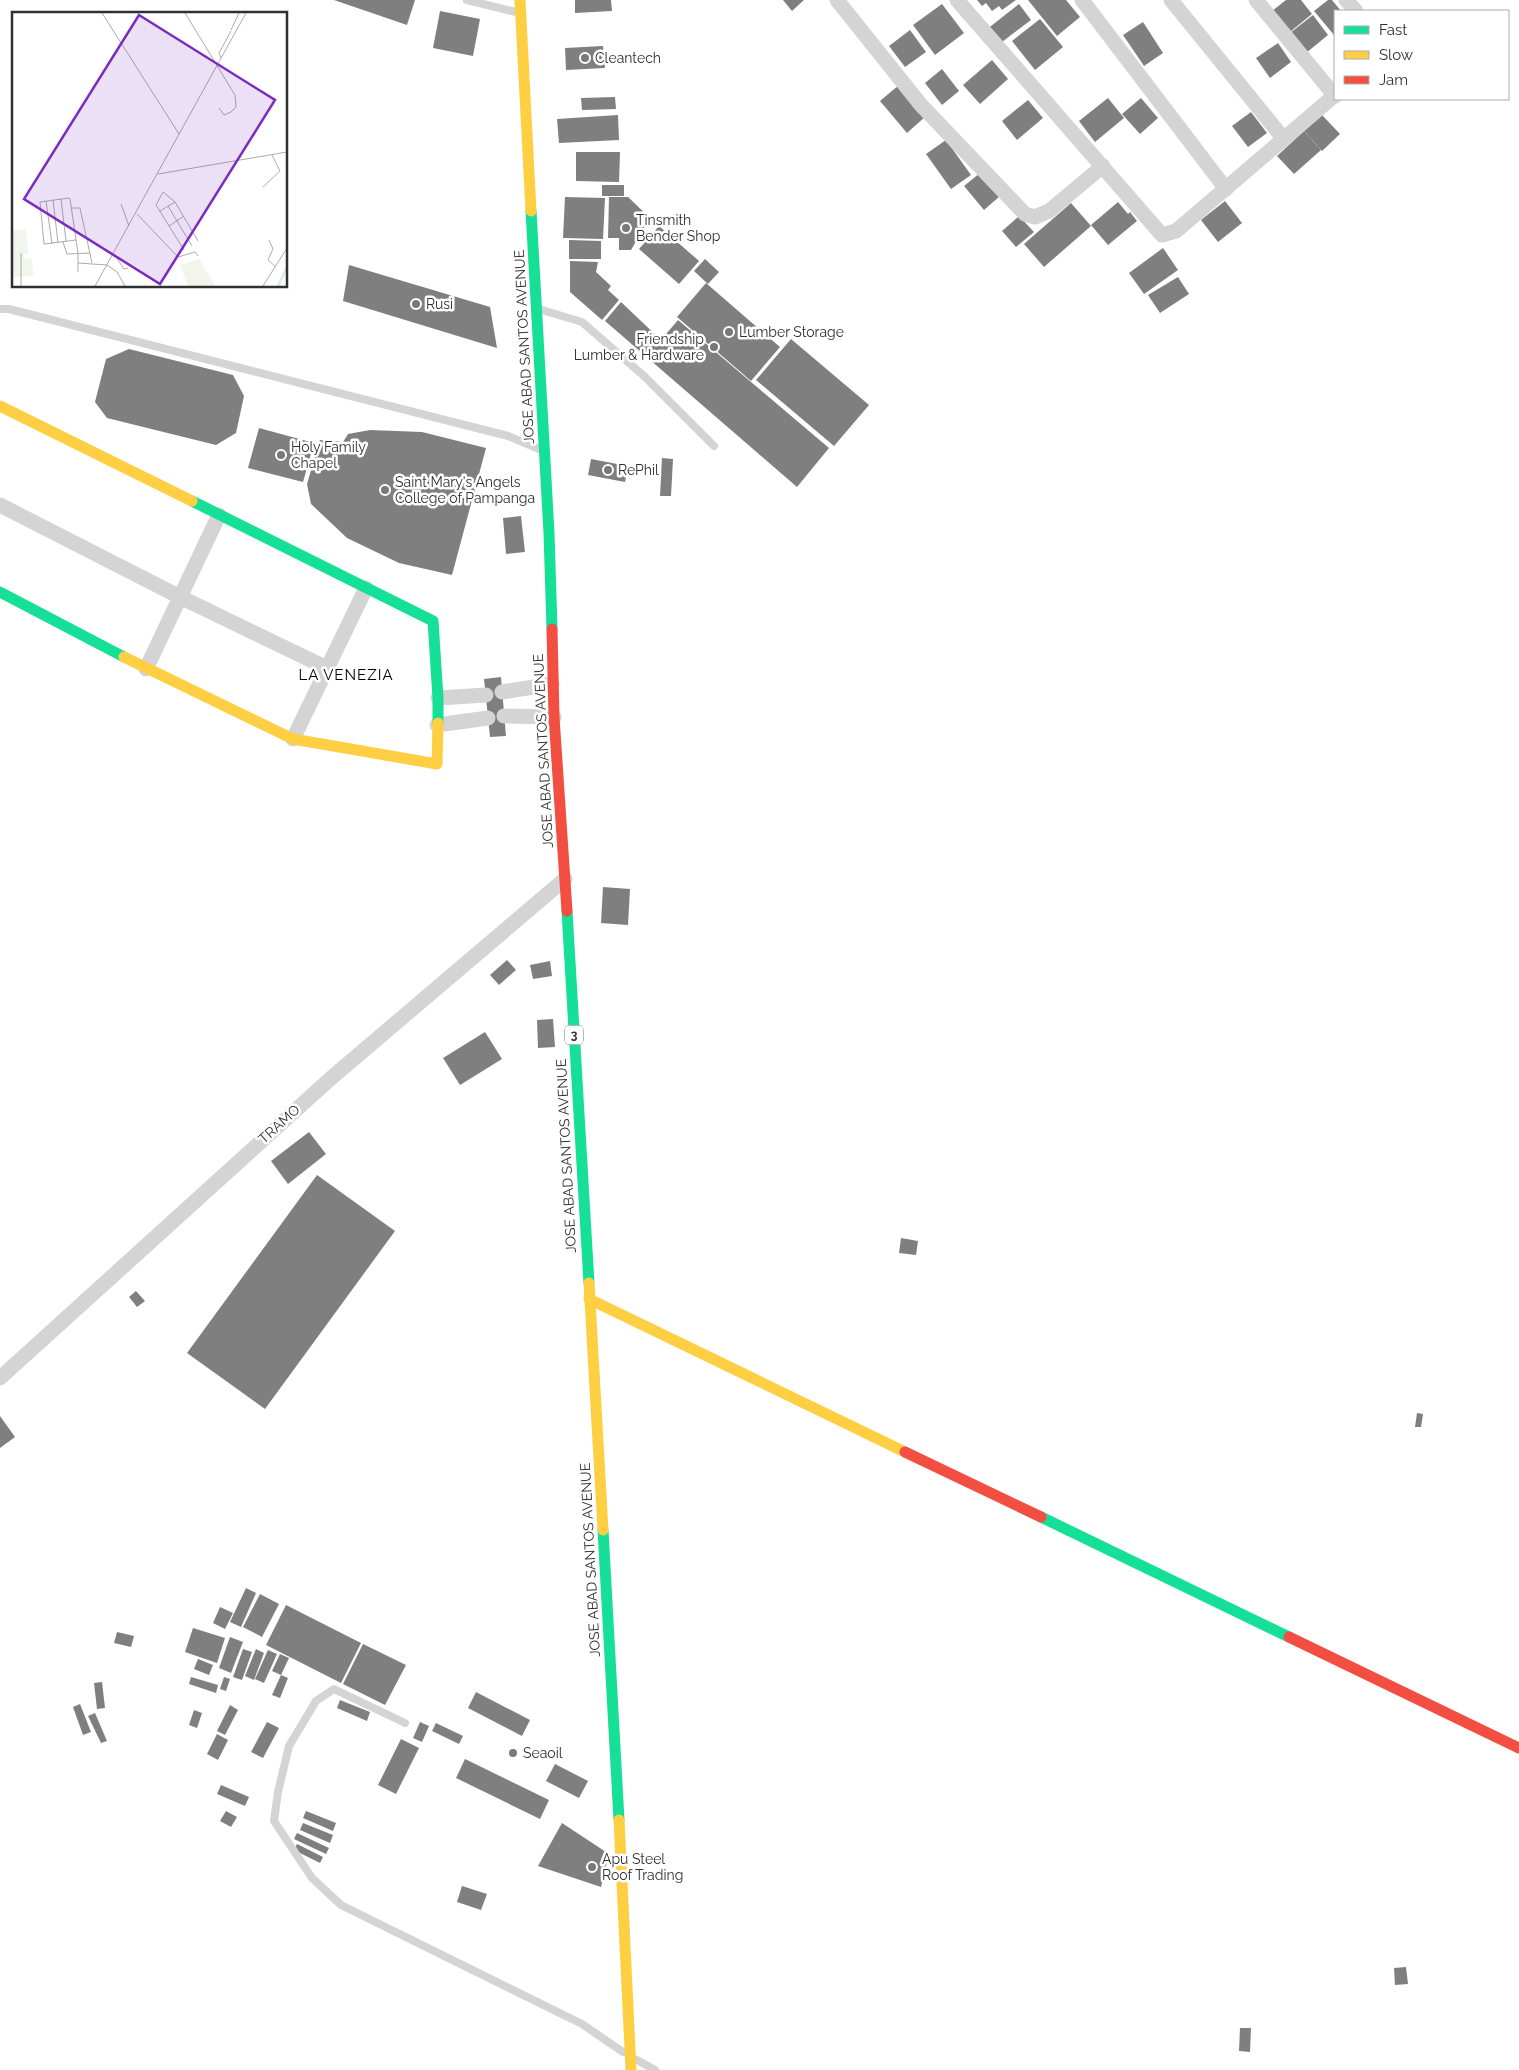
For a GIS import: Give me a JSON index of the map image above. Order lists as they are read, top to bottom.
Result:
{
  "streets": {
    "main road": ["JOSE ABAD SANTOS AVENUE", "3"],
    "street": ["TRAMO"]
  },
  "crossings": [
    ["JOSE ABAD SANTOS AVENUE", "TRAMO"]
  ],
  "districts": ["LA VENEZIA"],
  "places": [
    "Cleantech",
    "Tinsmith Bender Shop",
    "Rusi",
    "Lumber Storage",
    "Friendship Lumber & Hardware",
    "Holy Family Chapel",
    "RePhil",
    "Saint Mary's Angels College of Pampanga",
    "Seaoil",
    "Apu Steel Roof Trading"
  ],
  "legend": ["Fast", "Slow", "Jam"]
}
